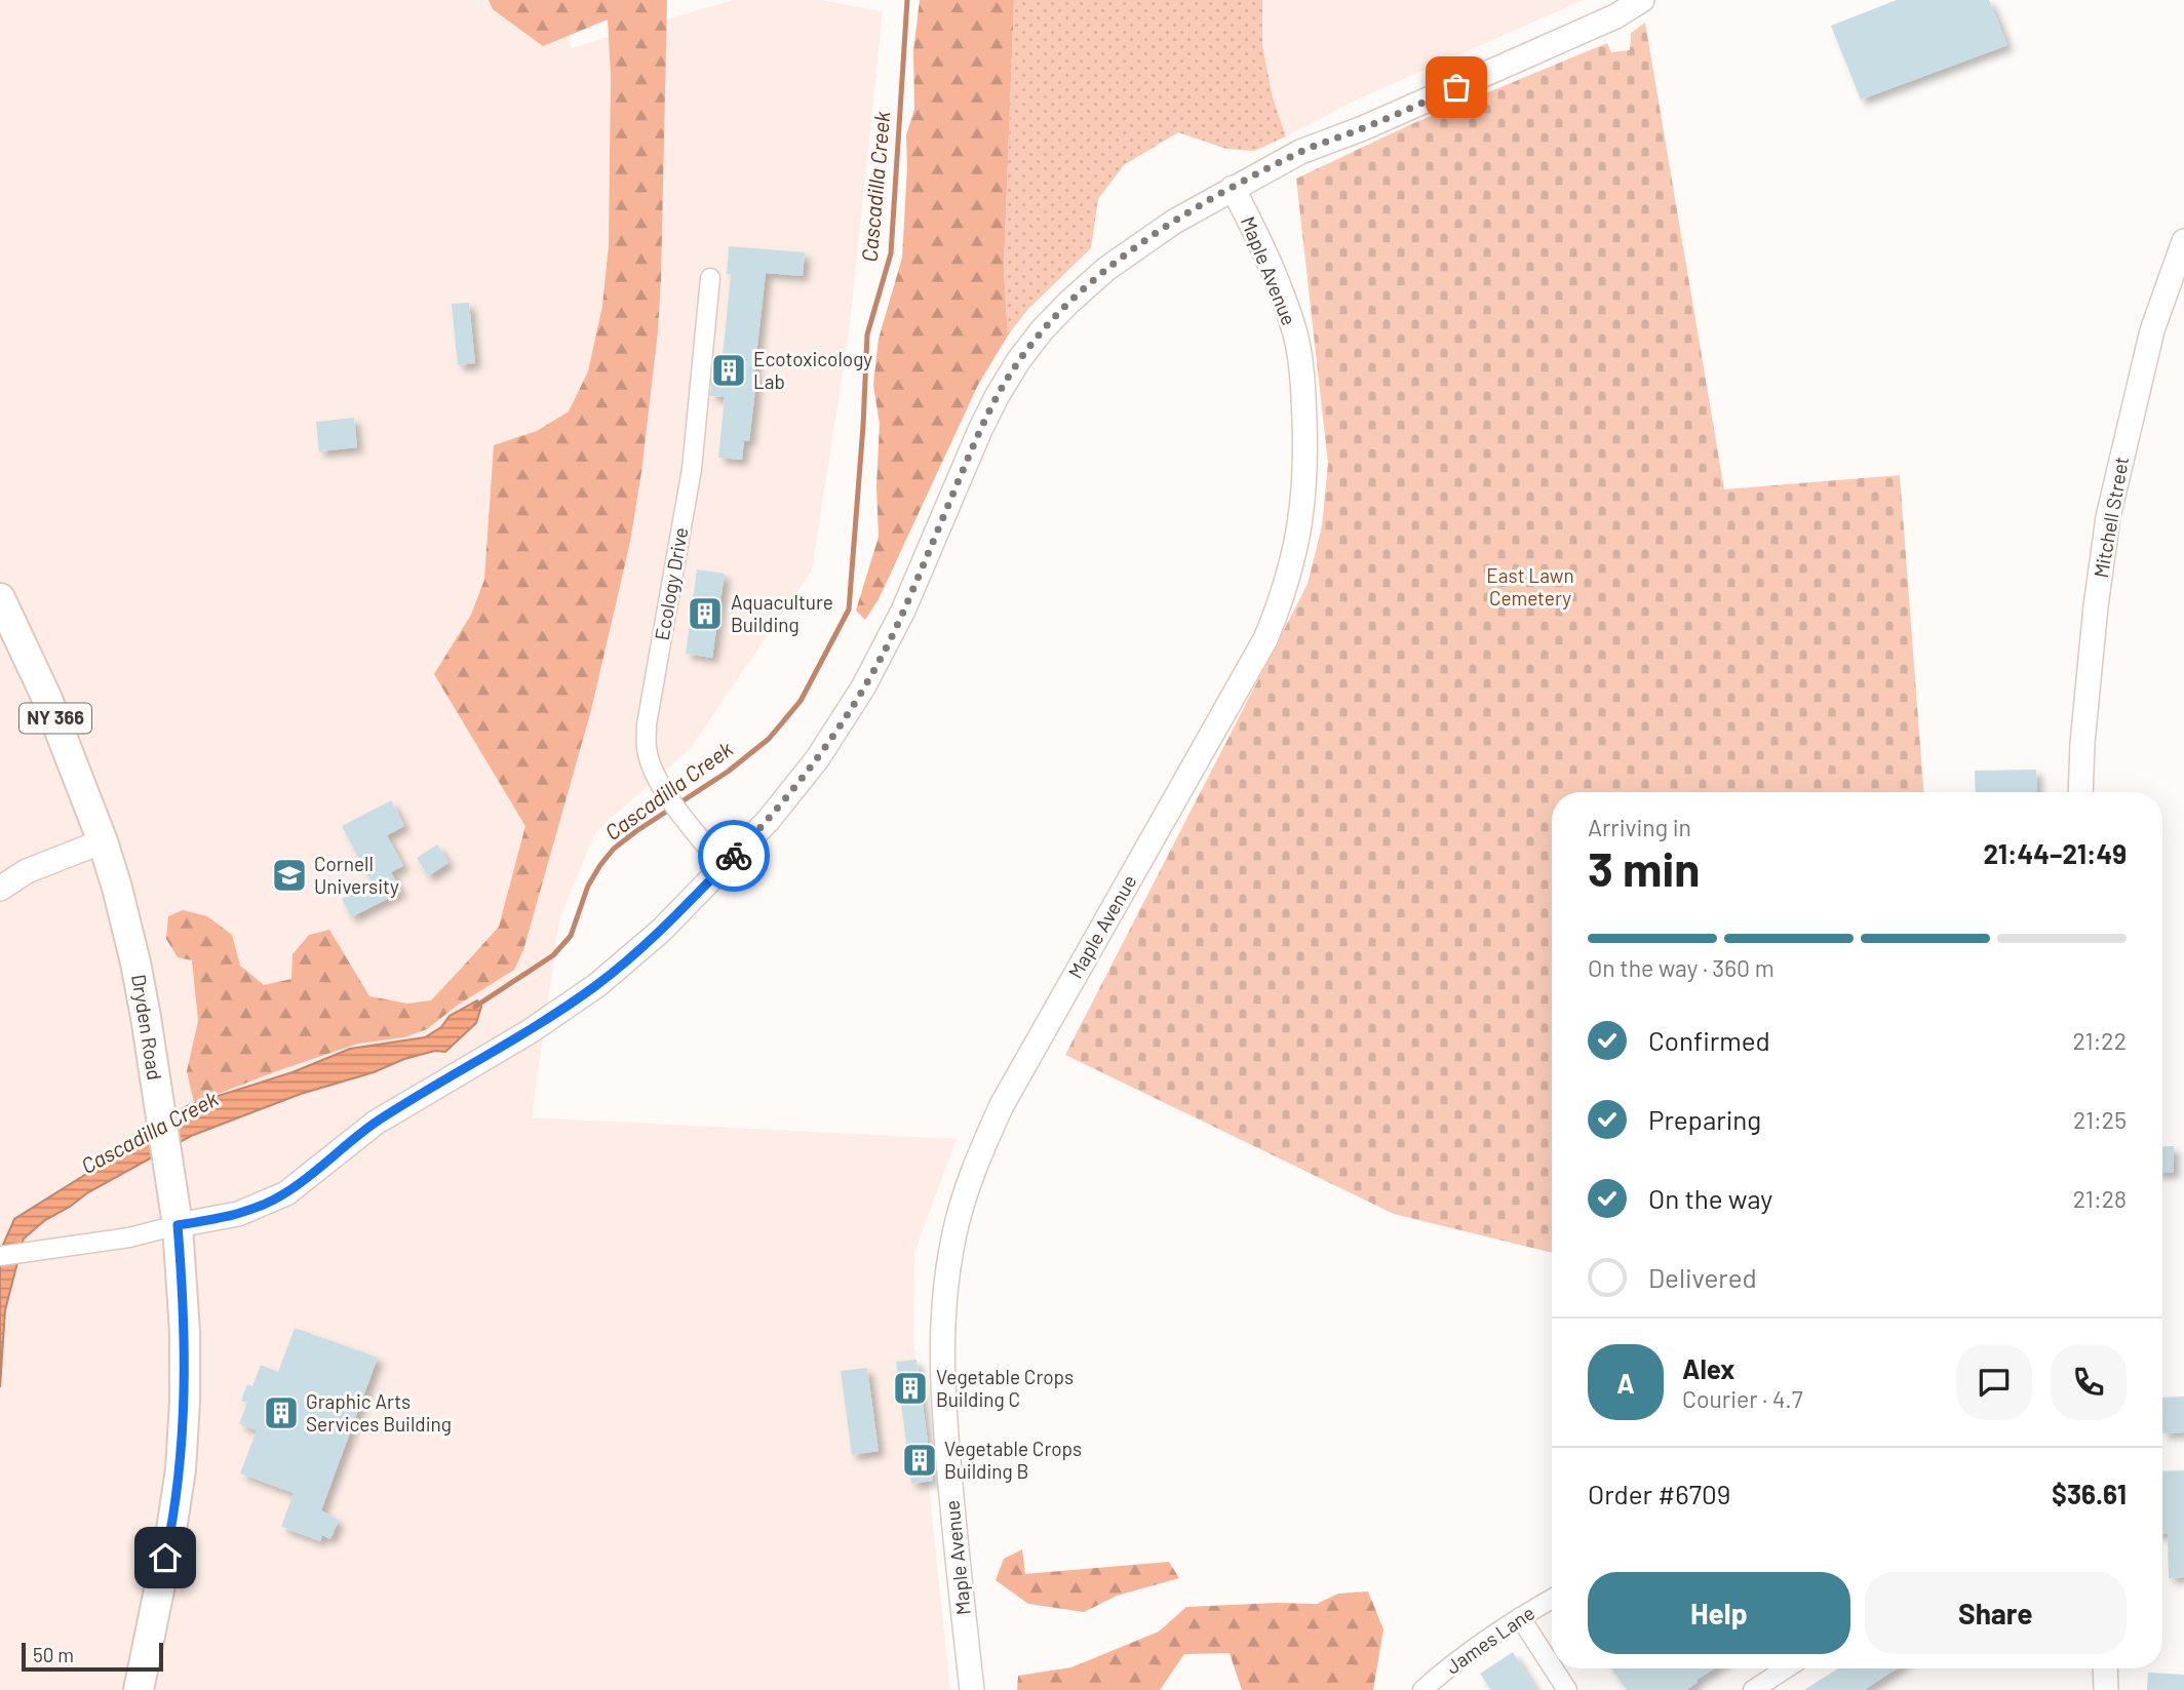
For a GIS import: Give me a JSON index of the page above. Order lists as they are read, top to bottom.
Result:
{
  "streets": {
    "main road": ["NY 366", "Dryden Road"],
    "street": [
      "Maple Avenue",
      "Mitchell Street",
      "Ecology Drive",
      "James Lane"
    ]
  },
  "water": ["Cascadilla Creek"],
  "parks": ["East Lawn Cemetery"],
  "places": {
    "building": [
      "Ecotoxicology Lab",
      "Aquaculture Building",
      "Vegetable Crops Building C",
      "Graphic Arts Services Building",
      "Vegetable Crops Building B"
    ],
    "school or university": ["Cornell University"]
  },
  "scale_bar": "50 m",
  "page": {
    "heading": ["3 min", "Arriving in", "21:44–21:49"],
    "panel": [
      "Alex",
      "Courier · 4.7",
      "Order #6709",
      "$36.61"
    ],
    "bar": "On the way · 360 m",
    "list": [
      ["Confirmed", "21:22"],
      ["Preparing", "21:25"],
      ["On the way", "21:28"],
      "Delivered"
    ],
    "round": "A",
    "buttons": ["Help", "Share"],
    "scale": "50 m"
  }
}
